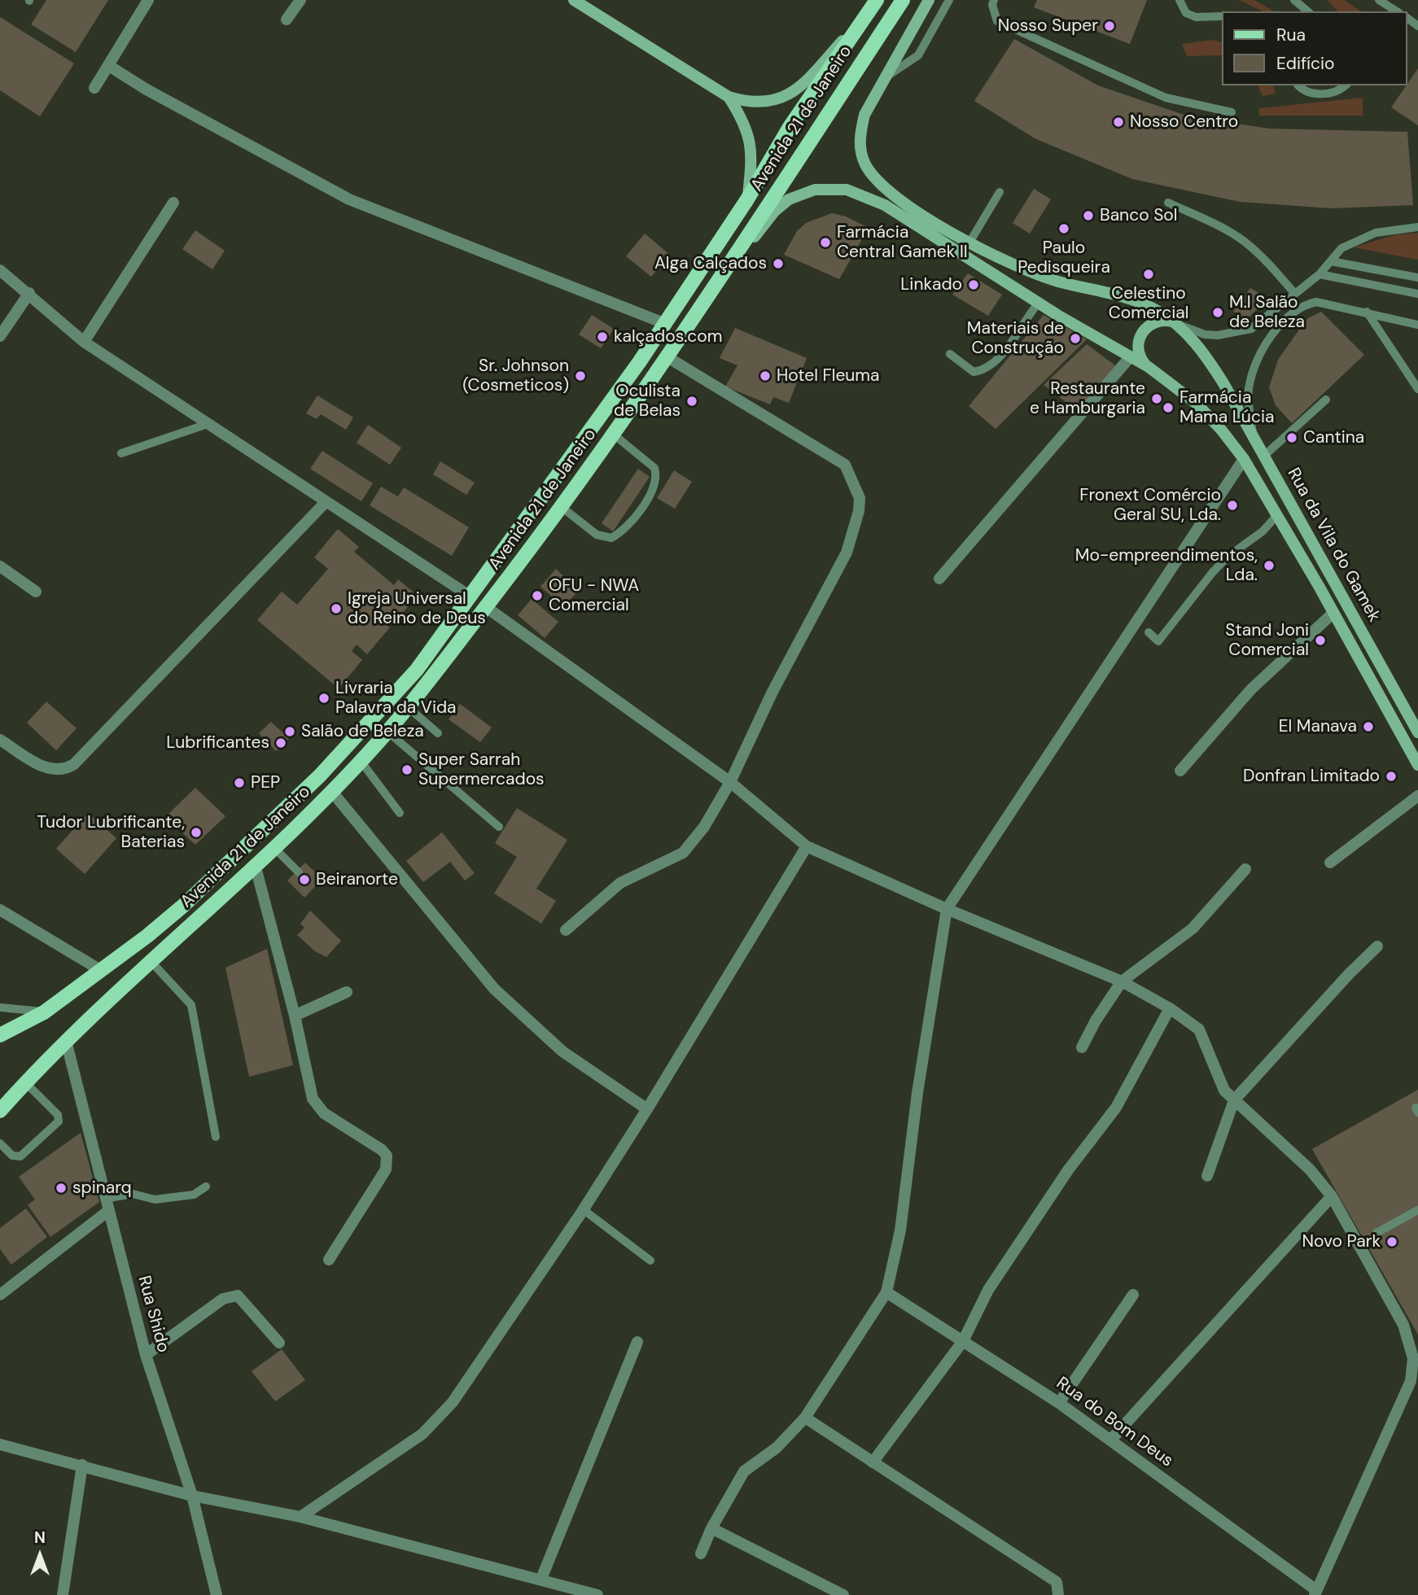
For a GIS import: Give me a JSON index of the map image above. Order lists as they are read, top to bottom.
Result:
{
  "streets": {
    "main road": ["Avenida 21 de Janeiro", "Rua da Vila do Gamek"],
    "street": ["Rua Shido", "Rua do Bom Deus"]
  },
  "crossings": [
    ["Avenida 21 de Janeiro", "Rua da Vila do Gamek"],
    ["Avenida 21 de Janeiro", "Rua Shido"]
  ],
  "places": [
    "Nosso Super",
    "Nosso Centro",
    "Banco Sol",
    "Paulo Pedisqueira",
    "Farmácia Central Gamek II",
    "Alga Calçados",
    "Celestino Comercial",
    "Linkado",
    "M.I Salão de Beleza",
    "kalçados.com",
    "Materiais de Construção",
    "Sr. Johnson (Cosmeticos)",
    "Hotel Fleuma",
    "Restaurante e Hamburgaria",
    "Oculista de Belas",
    "Farmácia Mama Lúcia",
    "Cantina",
    "Fronext Comércio Geral SU, Lda.",
    "Mo-empreendimentos, Lda.",
    "OFU - NWA Comercial",
    "Igreja Universal do Reino de Deus",
    "Stand Joni Comercial",
    "Livraria Palavra da Vida",
    "El Manava",
    "Salão de Beleza",
    "Lubrificantes",
    "Super Sarrah Supermercados",
    "Donfran Limitado",
    "PEP",
    "Tudor Lubrificante, Baterias",
    "Beiranorte",
    "spinarq",
    "Novo Park"
  ],
  "legend": ["Rua", "Edifício"],
  "north": "top"
}
